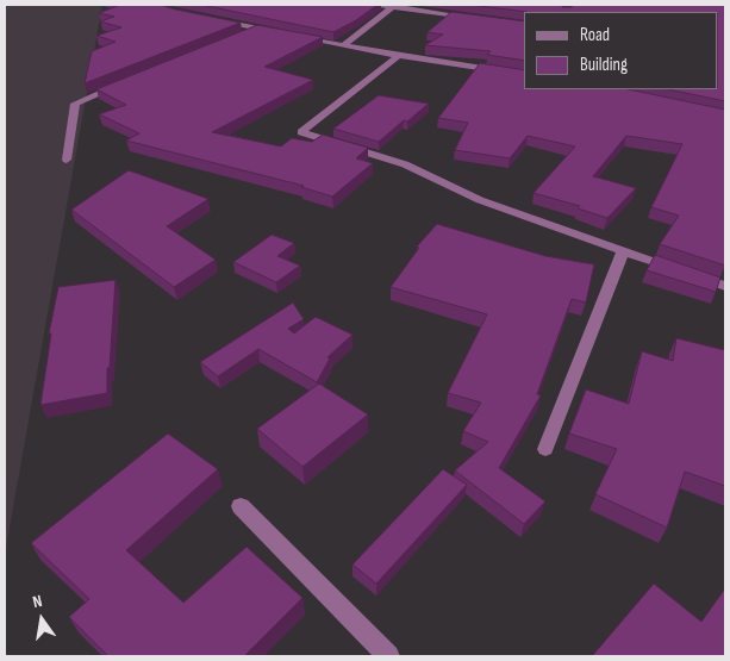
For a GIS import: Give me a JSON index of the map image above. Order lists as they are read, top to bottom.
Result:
{
  "legend": ["Road", "Building"],
  "north": "top"
}
